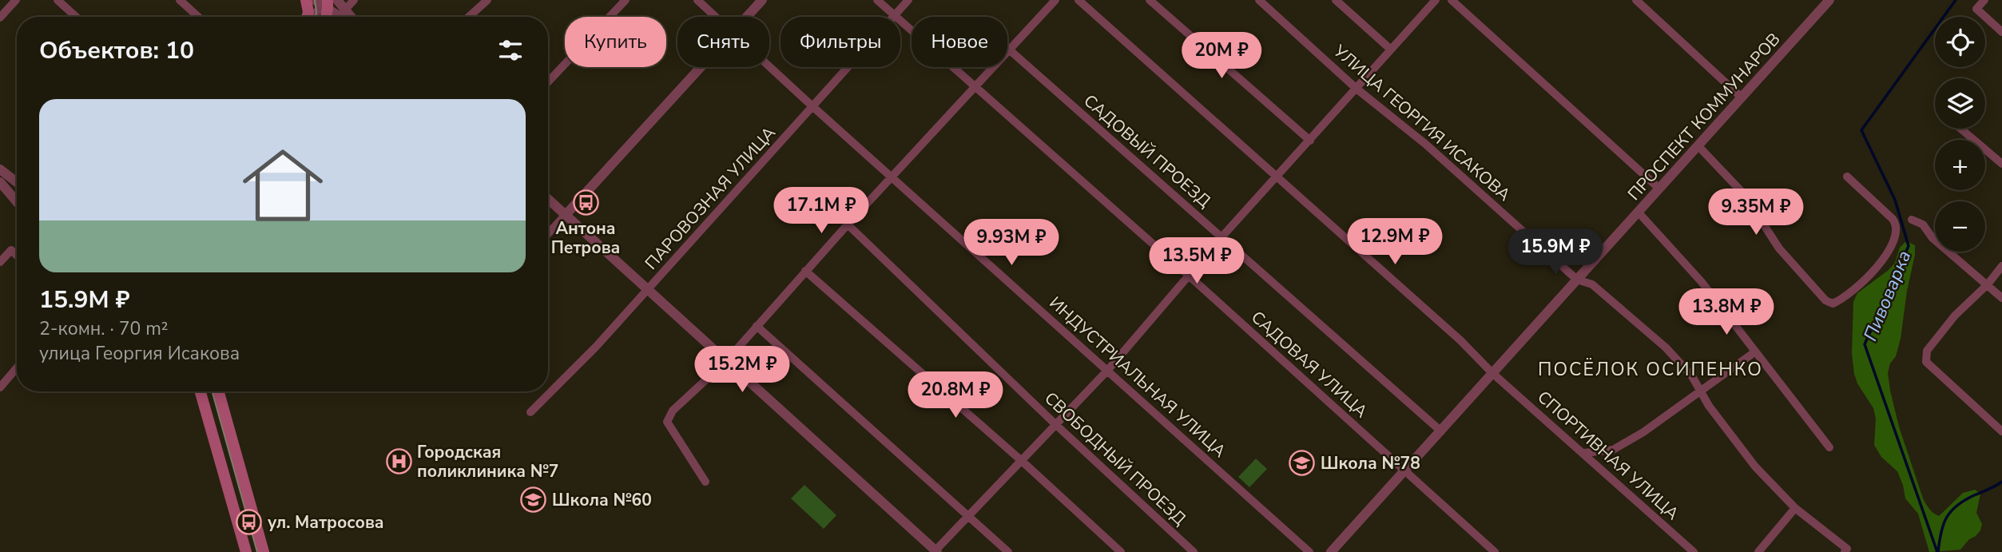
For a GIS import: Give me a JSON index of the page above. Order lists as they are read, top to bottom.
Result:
{
  "streets": {
    "street": [
      "ПРОСПЕКТ КОММУНАРОВ",
      "УЛИЦА ГЕОРГИЯ ИСАКОВА",
      "САДОВЫЙ ПРОЕЗД",
      "ПАРОВОЗНАЯ УЛИЦА",
      "САДОВАЯ УЛИЦА",
      "ИНДУСТРИАЛЬНАЯ УЛИЦА",
      "СПОРТИВНАЯ УЛИЦА",
      "СВОБОДНЫЙ ПРОЕЗД"
    ]
  },
  "crossings": [
    ["ПРОСПЕКТ КОММУНАРОВ", "УЛИЦА ГЕОРГИЯ ИСАКОВА"],
    ["ПРОСПЕКТ КОММУНАРОВ", "САДОВЫЙ ПРОЕЗД"],
    ["ПРОСПЕКТ КОММУНАРОВ", "САДОВАЯ УЛИЦА"],
    ["ПРОСПЕКТ КОММУНАРОВ", "СПОРТИВНАЯ УЛИЦА"],
    ["ПАРОВОЗНАЯ УЛИЦА", "САДОВАЯ УЛИЦА"],
    ["ПАРОВОЗНАЯ УЛИЦА", "ИНДУСТРИАЛЬНАЯ УЛИЦА"]
  ],
  "districts": ["ПОСЁЛОК ОСИПЕНКО"],
  "water": ["Пивоварка"],
  "places": {
    "bus stop": ["Антона Петрова", "ул. Матросова"],
    "hospital": ["Городская поликлиника №7"],
    "school or university": ["Школа №78", "Школа №60"]
  },
  "page": {
    "map_buttons": ["+", "−"],
    "chip": [
      "Купить",
      "Снять",
      "Фильтры",
      "Новое"
    ],
    "heading": "Объектов: 10",
    "price": [
      "20M ₽",
      "17.1M ₽",
      "9.35M ₽",
      "12.9M ₽",
      "9.93M ₽",
      "15.9M ₽",
      "13.5M ₽",
      "13.8M ₽",
      "15.2M ₽",
      "20.8M ₽"
    ],
    "list": [
      {
        "name": "15.9M ₽",
        "note": "2-комн. · 70 m² · улица Георгия Исакова"
      }
    ]
  }
}
